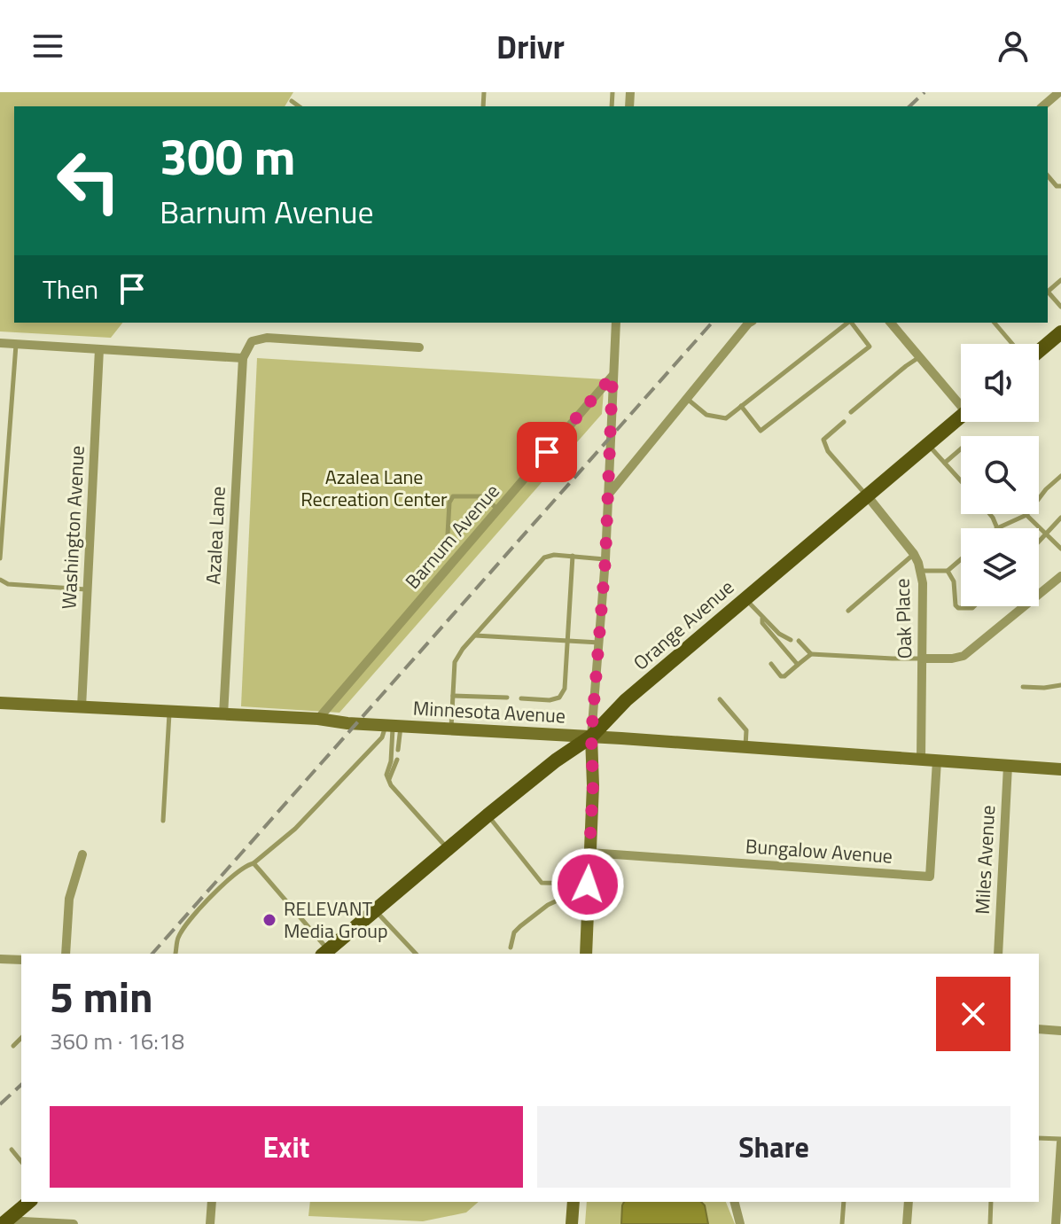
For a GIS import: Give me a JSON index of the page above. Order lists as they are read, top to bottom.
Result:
{
  "streets": {
    "main road": ["Orange Avenue"],
    "street": [
      "Washington Avenue",
      "Azalea Lane",
      "Barnum Avenue",
      "Oak Place",
      "Minnesota Avenue",
      "Bungalow Avenue",
      "Miles Avenue"
    ]
  },
  "crossings": [
    ["Washington Avenue", "Minnesota Avenue"],
    ["Azalea Lane", "Minnesota Avenue"],
    ["Barnum Avenue", "Minnesota Avenue"],
    ["Oak Place", "Orange Avenue"],
    ["Oak Place", "Minnesota Avenue"],
    ["Orange Avenue", "Minnesota Avenue"],
    ["Minnesota Avenue", "Bungalow Avenue"],
    ["Minnesota Avenue", "Miles Avenue"]
  ],
  "parks": ["Azalea Lane Recreation Center"],
  "places": ["RELEVANT Media Group"],
  "page": {
    "header": "Drivr",
    "turn": ["300 m", "Barnum Avenue"],
    "then": "Then",
    "heading": ["5 min", "360 m · 16:18"],
    "buttons": ["Exit", "Share"]
  }
}
